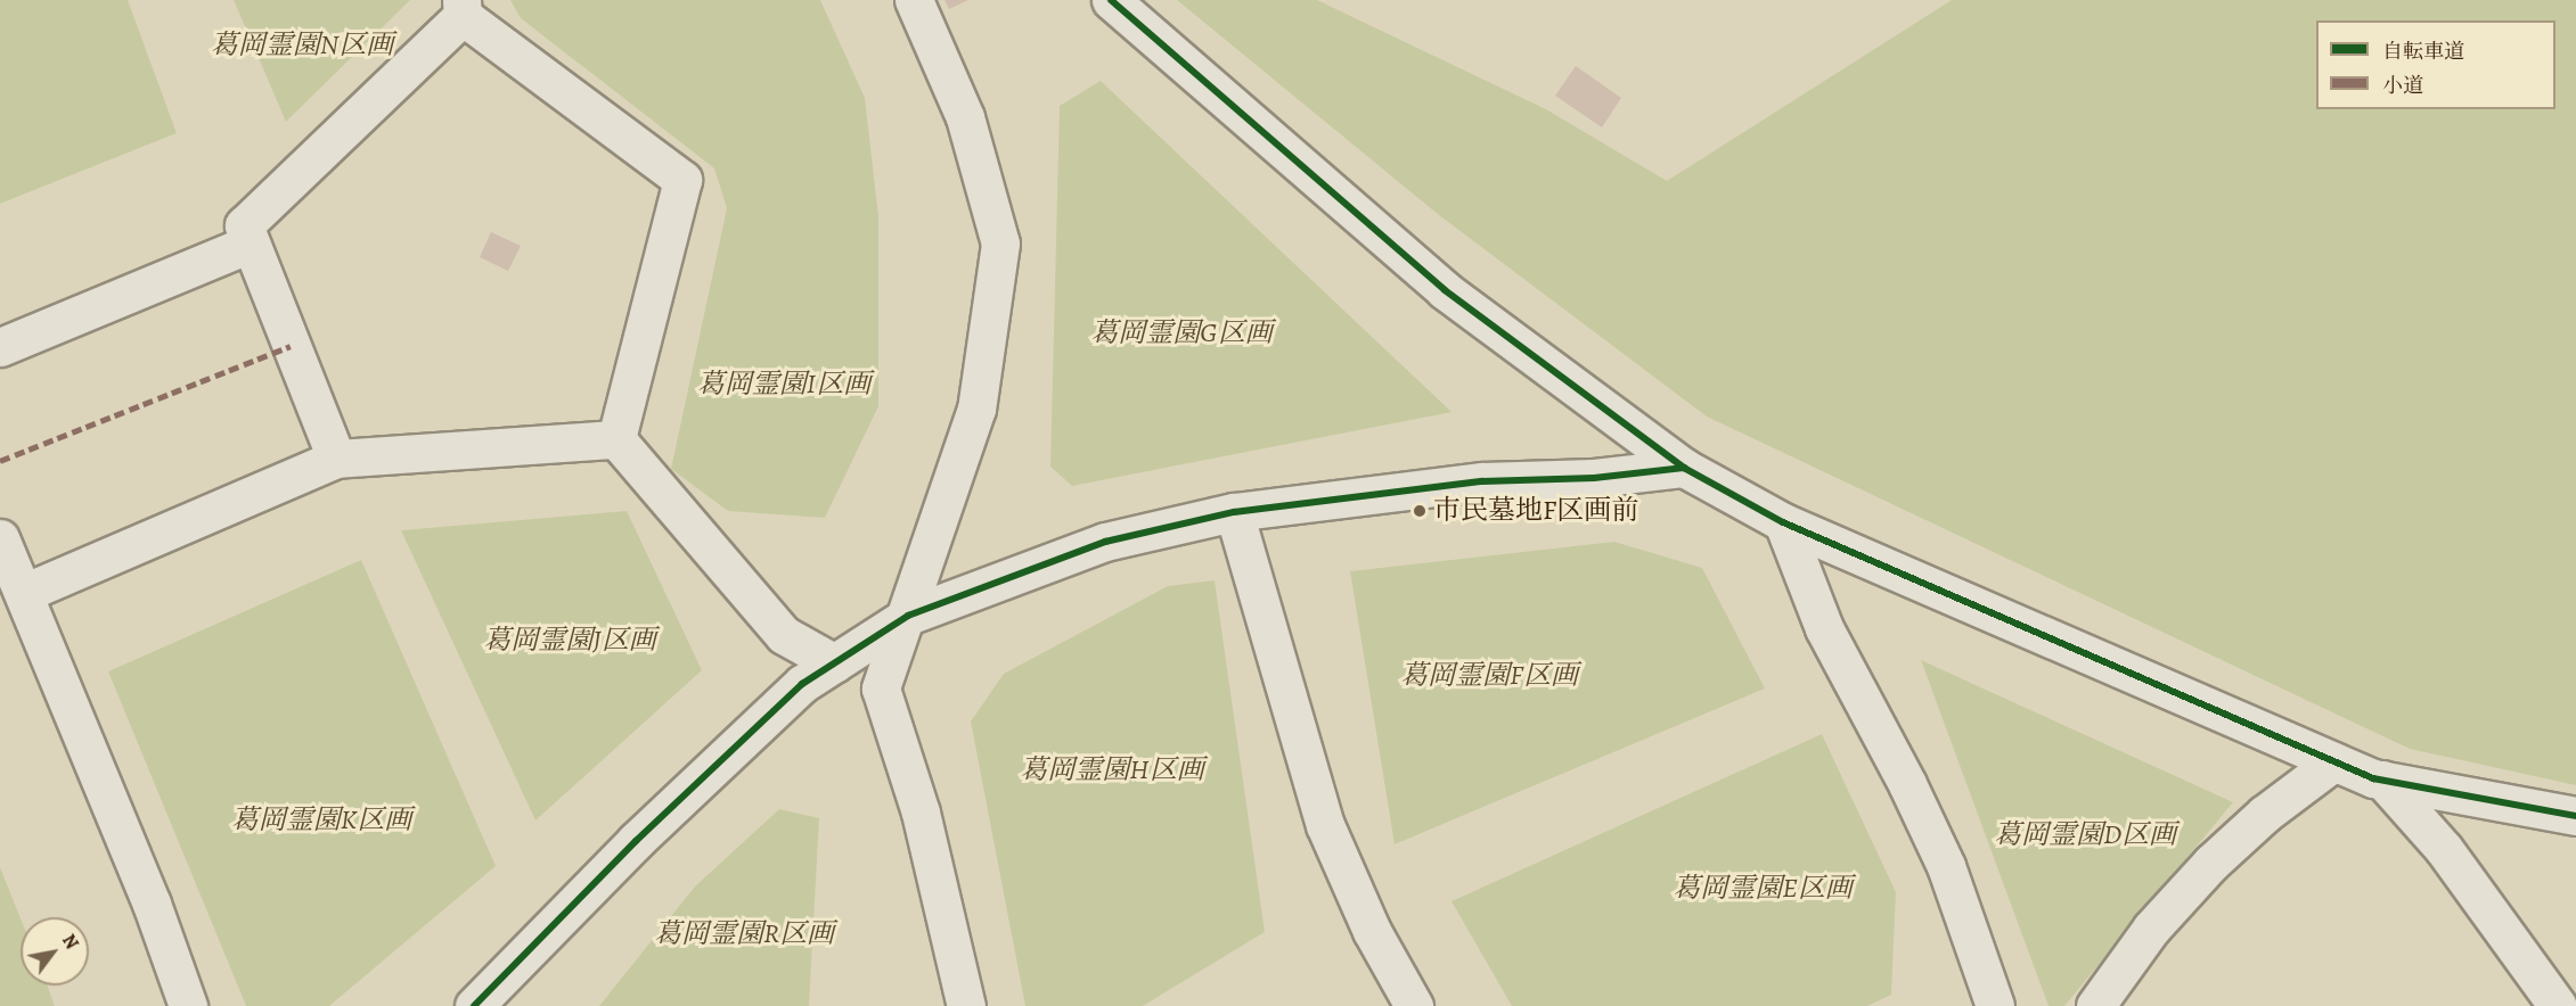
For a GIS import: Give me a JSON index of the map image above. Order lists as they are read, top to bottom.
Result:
{
  "parks": [
    "葛岡霊園N区画",
    "葛岡霊園G区画",
    "葛岡霊園I区画",
    "葛岡霊園J区画",
    "葛岡霊園F区画",
    "葛岡霊園H区画",
    "葛岡霊園K区画",
    "葛岡霊園D区画",
    "葛岡霊園E区画",
    "葛岡霊園R区画"
  ],
  "places": ["市民墓地F区画前"],
  "legend": ["自転車道", "小道"],
  "north": "top right"
}
